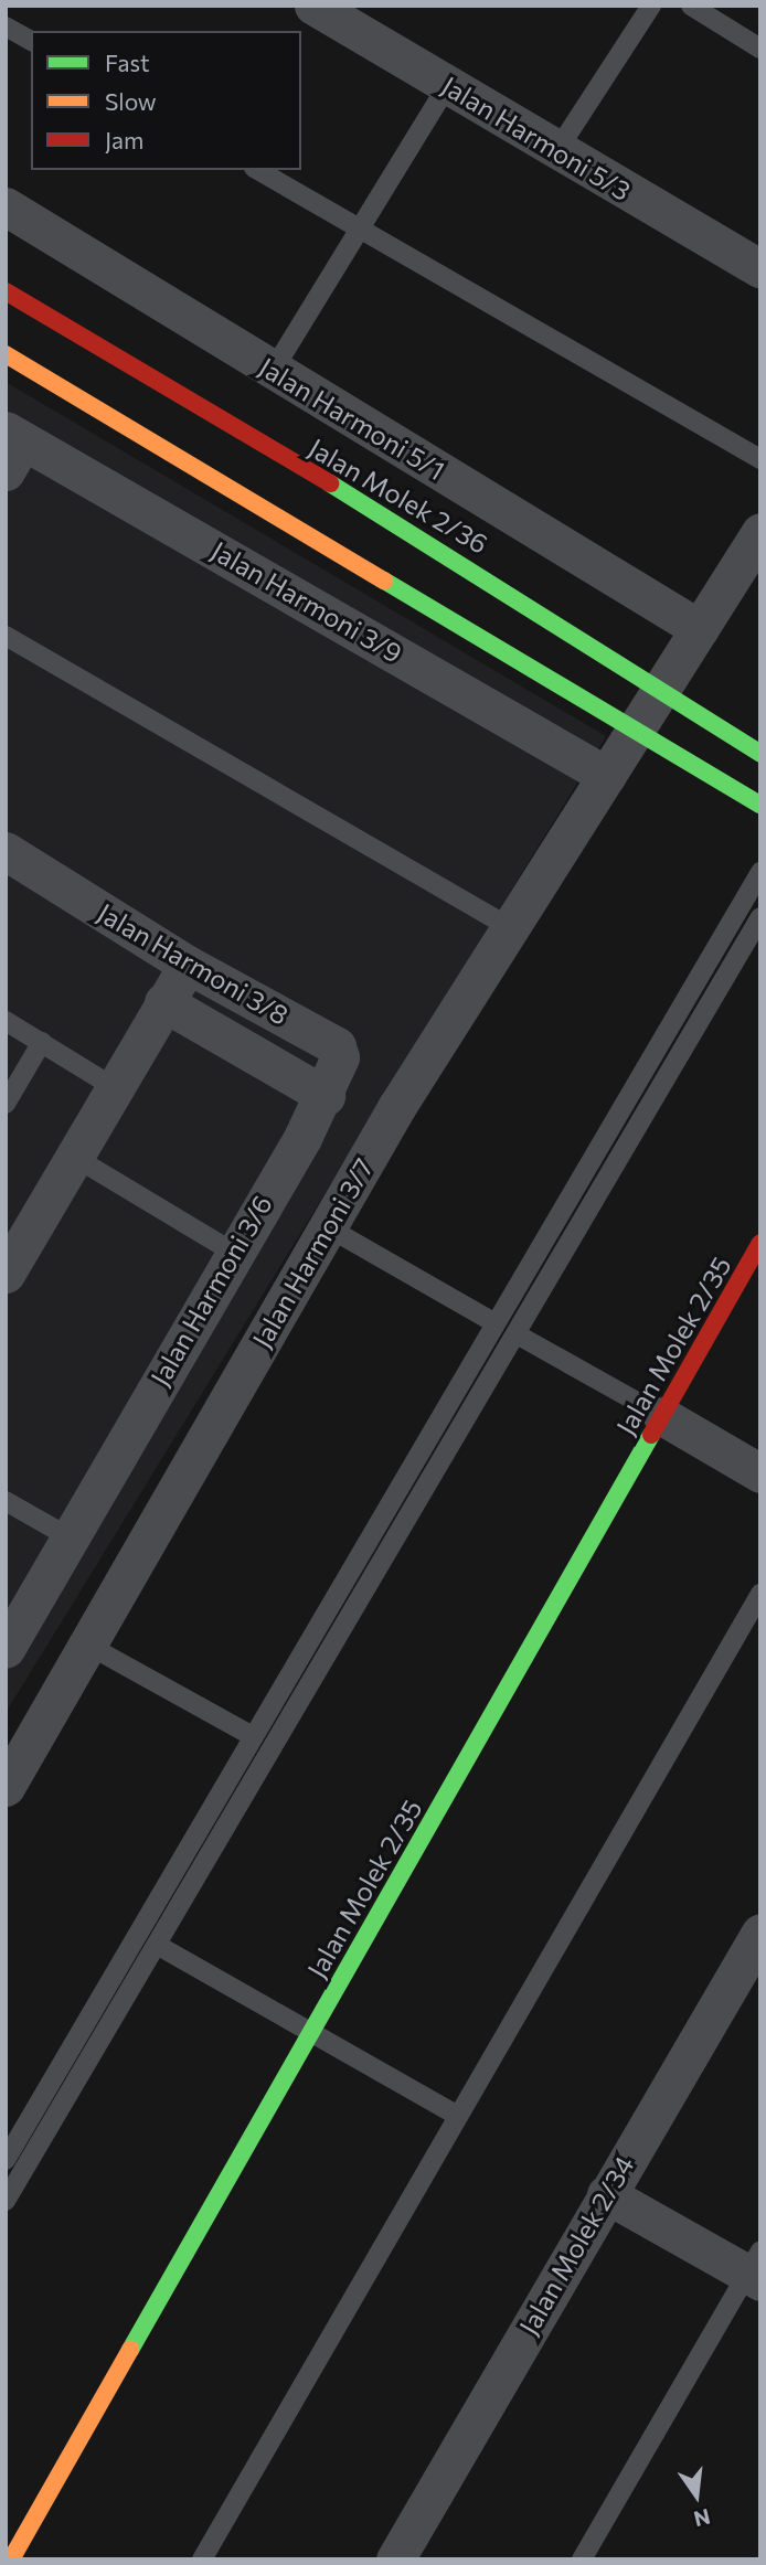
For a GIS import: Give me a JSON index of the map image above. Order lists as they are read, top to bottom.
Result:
{
  "streets": {
    "street": [
      "Jalan Harmoni 5/3",
      "Jalan Harmoni 5/1",
      "Jalan Molek 2/36",
      "Jalan Harmoni 3/9",
      "Jalan Harmoni 3/8",
      "Jalan Harmoni 3/7",
      "Jalan Harmoni 3/6",
      "Jalan Molek 2/35",
      "Jalan Molek 2/34"
    ]
  },
  "crossings": [
    ["Jalan Harmoni 5/1", "Jalan Harmoni 3/7"],
    ["Jalan Molek 2/36", "Jalan Harmoni 3/7"],
    ["Jalan Harmoni 3/9", "Jalan Harmoni 3/7"],
    ["Jalan Harmoni 3/8", "Jalan Harmoni 3/6"]
  ],
  "legend": ["Fast", "Slow", "Jam"],
  "north": "bottom"
}
